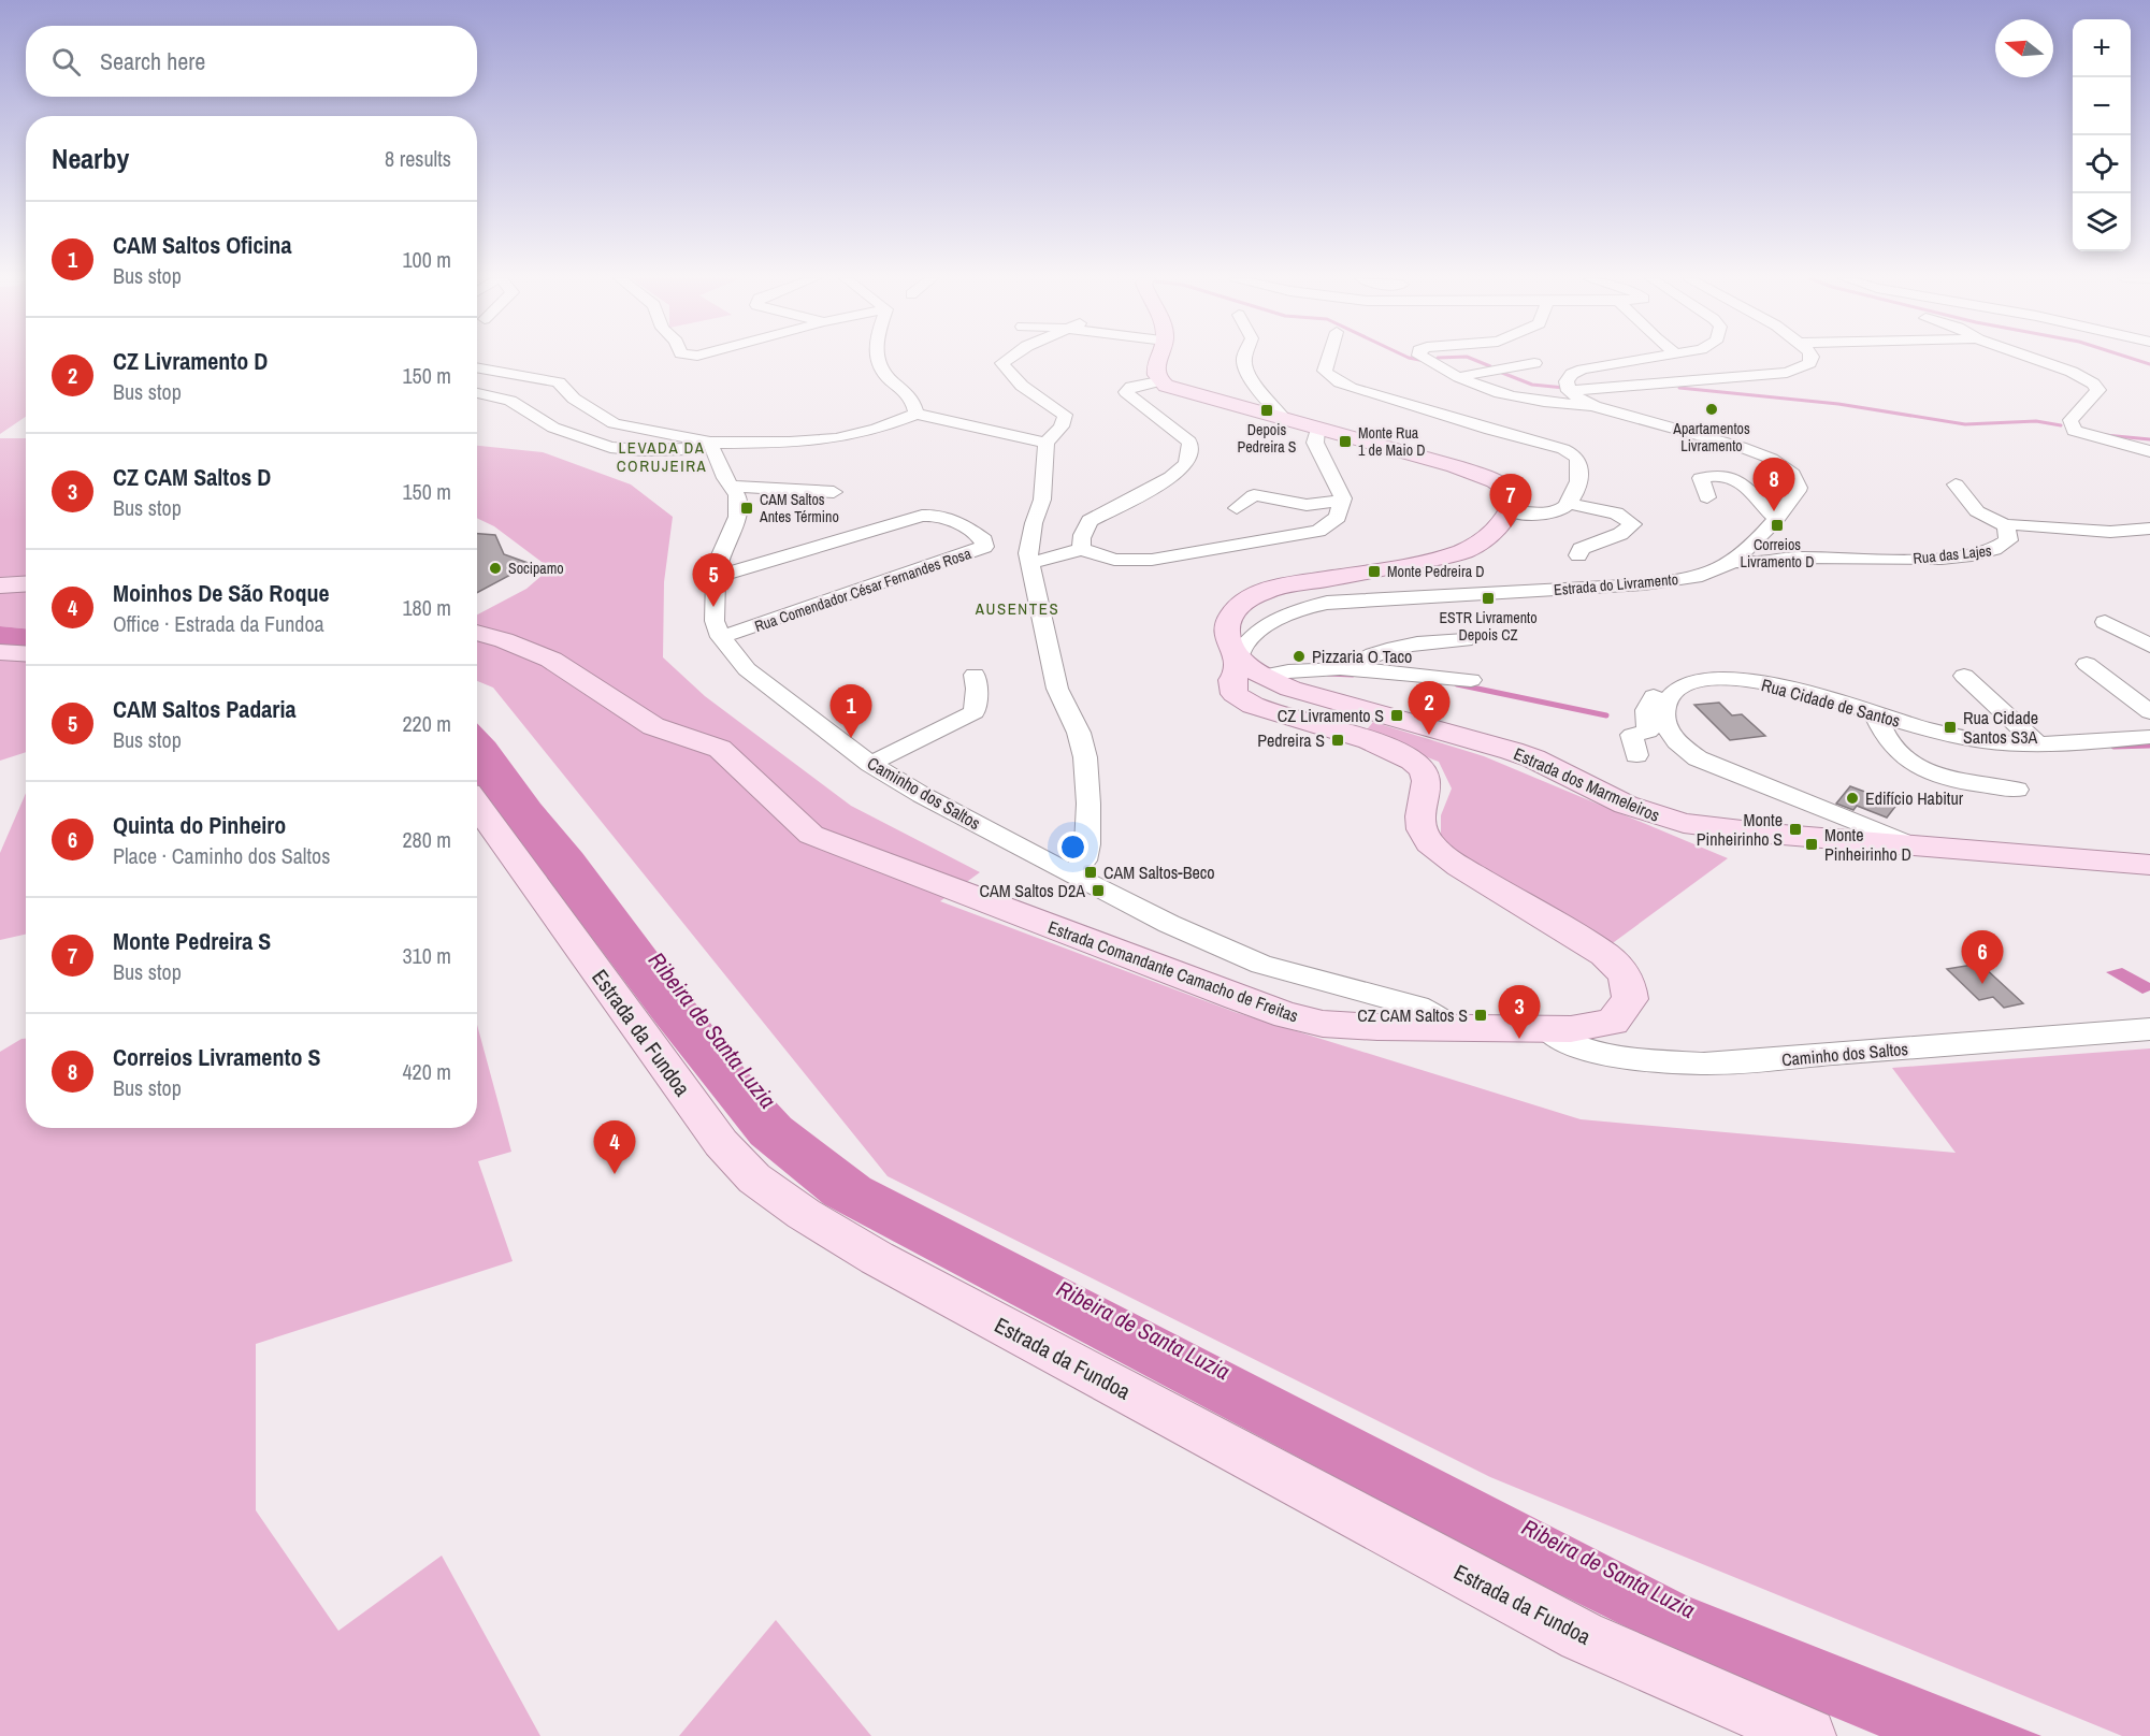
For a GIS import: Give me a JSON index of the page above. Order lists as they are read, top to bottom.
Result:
{
  "streets": {
    "main road": ["Estrada dos Marmeleiros", "Estrada Comandante Camacho de Freitas", "Estrada da Fundoa"],
    "street": [
      "Rua das Lajes",
      "Estrada do Livramento",
      "Rua Comendador César Fernandes Rosa",
      "Rua Cidade de Santos",
      "Caminho dos Saltos"
    ]
  },
  "crossings": [
    ["Rua das Lajes", "Estrada do Livramento"],
    ["Estrada do Livramento", "Estrada dos Marmeleiros"],
    ["Estrada do Livramento", "Estrada Comandante Camacho de Freitas"],
    ["Rua Comendador César Fernandes Rosa", "Caminho dos Saltos"],
    ["Rua Cidade de Santos", "Estrada dos Marmeleiros"],
    ["Estrada dos Marmeleiros", "Estrada Comandante Camacho de Freitas"],
    ["Caminho dos Saltos", "Estrada Comandante Camacho de Freitas"]
  ],
  "districts": ["LEVADA DA CORUJEIRA", "AUSENTES"],
  "water": ["Ribeira de Santa Luzia"],
  "places": {
    "other": [
      "Apartamentos Livramento",
      "Socipamo",
      "Pizzaria O Taco",
      "Edifício Habitur"
    ],
    "transit": [
      "Depois Pedreira S",
      "Monte Rua 1 de Maio D",
      "CAM Saltos Antes Término",
      "Correios Livramento D",
      "Monte Pedreira D",
      "ESTR Livramento Depois CZ",
      "CZ Livramento S",
      "Rua Cidade Santos S3A",
      "Pedreira S",
      "Monte Pinheirinho S",
      "Monte Pinheirinho D",
      "CAM Saltos-Beco",
      "CAM Saltos D2A",
      "CZ CAM Saltos S"
    ]
  },
  "north": "left",
  "page": {
    "map_buttons": ["+", "−"],
    "search": "Search here",
    "heading": ["Nearby", "8 results"],
    "list": [
      {
        "mark": "1",
        "name": "CAM Saltos Oficina",
        "note": "Bus stop",
        "value": "100 m"
      },
      {
        "mark": "2",
        "name": "CZ Livramento D",
        "note": "Bus stop",
        "value": "150 m"
      },
      {
        "mark": "3",
        "name": "CZ CAM Saltos D",
        "note": "Bus stop",
        "value": "150 m"
      },
      {
        "mark": "4",
        "name": "Moinhos De São Roque",
        "note": "Office · Estrada da Fundoa",
        "value": "180 m"
      },
      {
        "mark": "5",
        "name": "CAM Saltos Padaria",
        "note": "Bus stop",
        "value": "220 m"
      },
      {
        "mark": "6",
        "name": "Quinta do Pinheiro",
        "note": "Place · Caminho dos Saltos",
        "value": "280 m"
      },
      {
        "mark": "7",
        "name": "Monte Pedreira S",
        "note": "Bus stop",
        "value": "310 m"
      },
      {
        "mark": "8",
        "name": "Correios Livramento S",
        "note": "Bus stop",
        "value": "420 m"
      }
    ],
    "pins": [
      "8",
      "7",
      "5",
      "2",
      "1",
      "6",
      "3",
      "4"
    ]
  }
}
